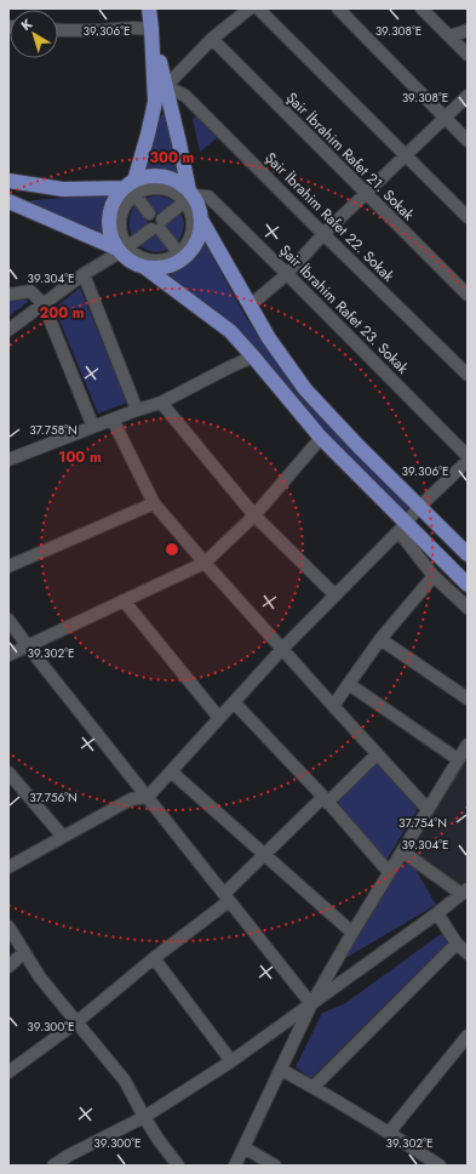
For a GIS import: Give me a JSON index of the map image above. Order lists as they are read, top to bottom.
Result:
{
  "streets": {
    "street": ["Şair İbrahim Rafet 21. Sokak", "Şair İbrahim Rafet 22. Sokak", "Şair İbrahim Rafet 23. Sokak"]
  },
  "north": "top left",
  "coordinates": [
    "39.306°E",
    "39.308°E",
    "39.304°E",
    "37.758°N",
    "39.302°E",
    "37.756°N",
    "37.754°N",
    "39.300°E"
  ],
  "rings": ["300 m", "200 m", "100 m"]
}
